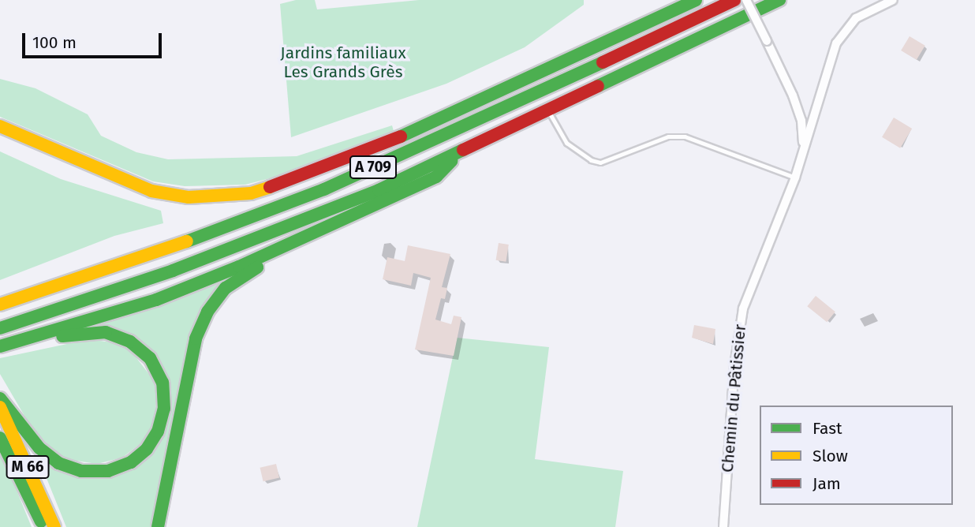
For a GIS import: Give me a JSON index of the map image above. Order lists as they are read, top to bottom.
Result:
{
  "streets": {
    "highway": ["A 709", "M 66"],
    "street": ["Chemin du Pâtissier"]
  },
  "parks": ["Jardins familiaux Les Grands Grès"],
  "legend": ["Fast", "Slow", "Jam"],
  "scale_bar": "100 m"
}
